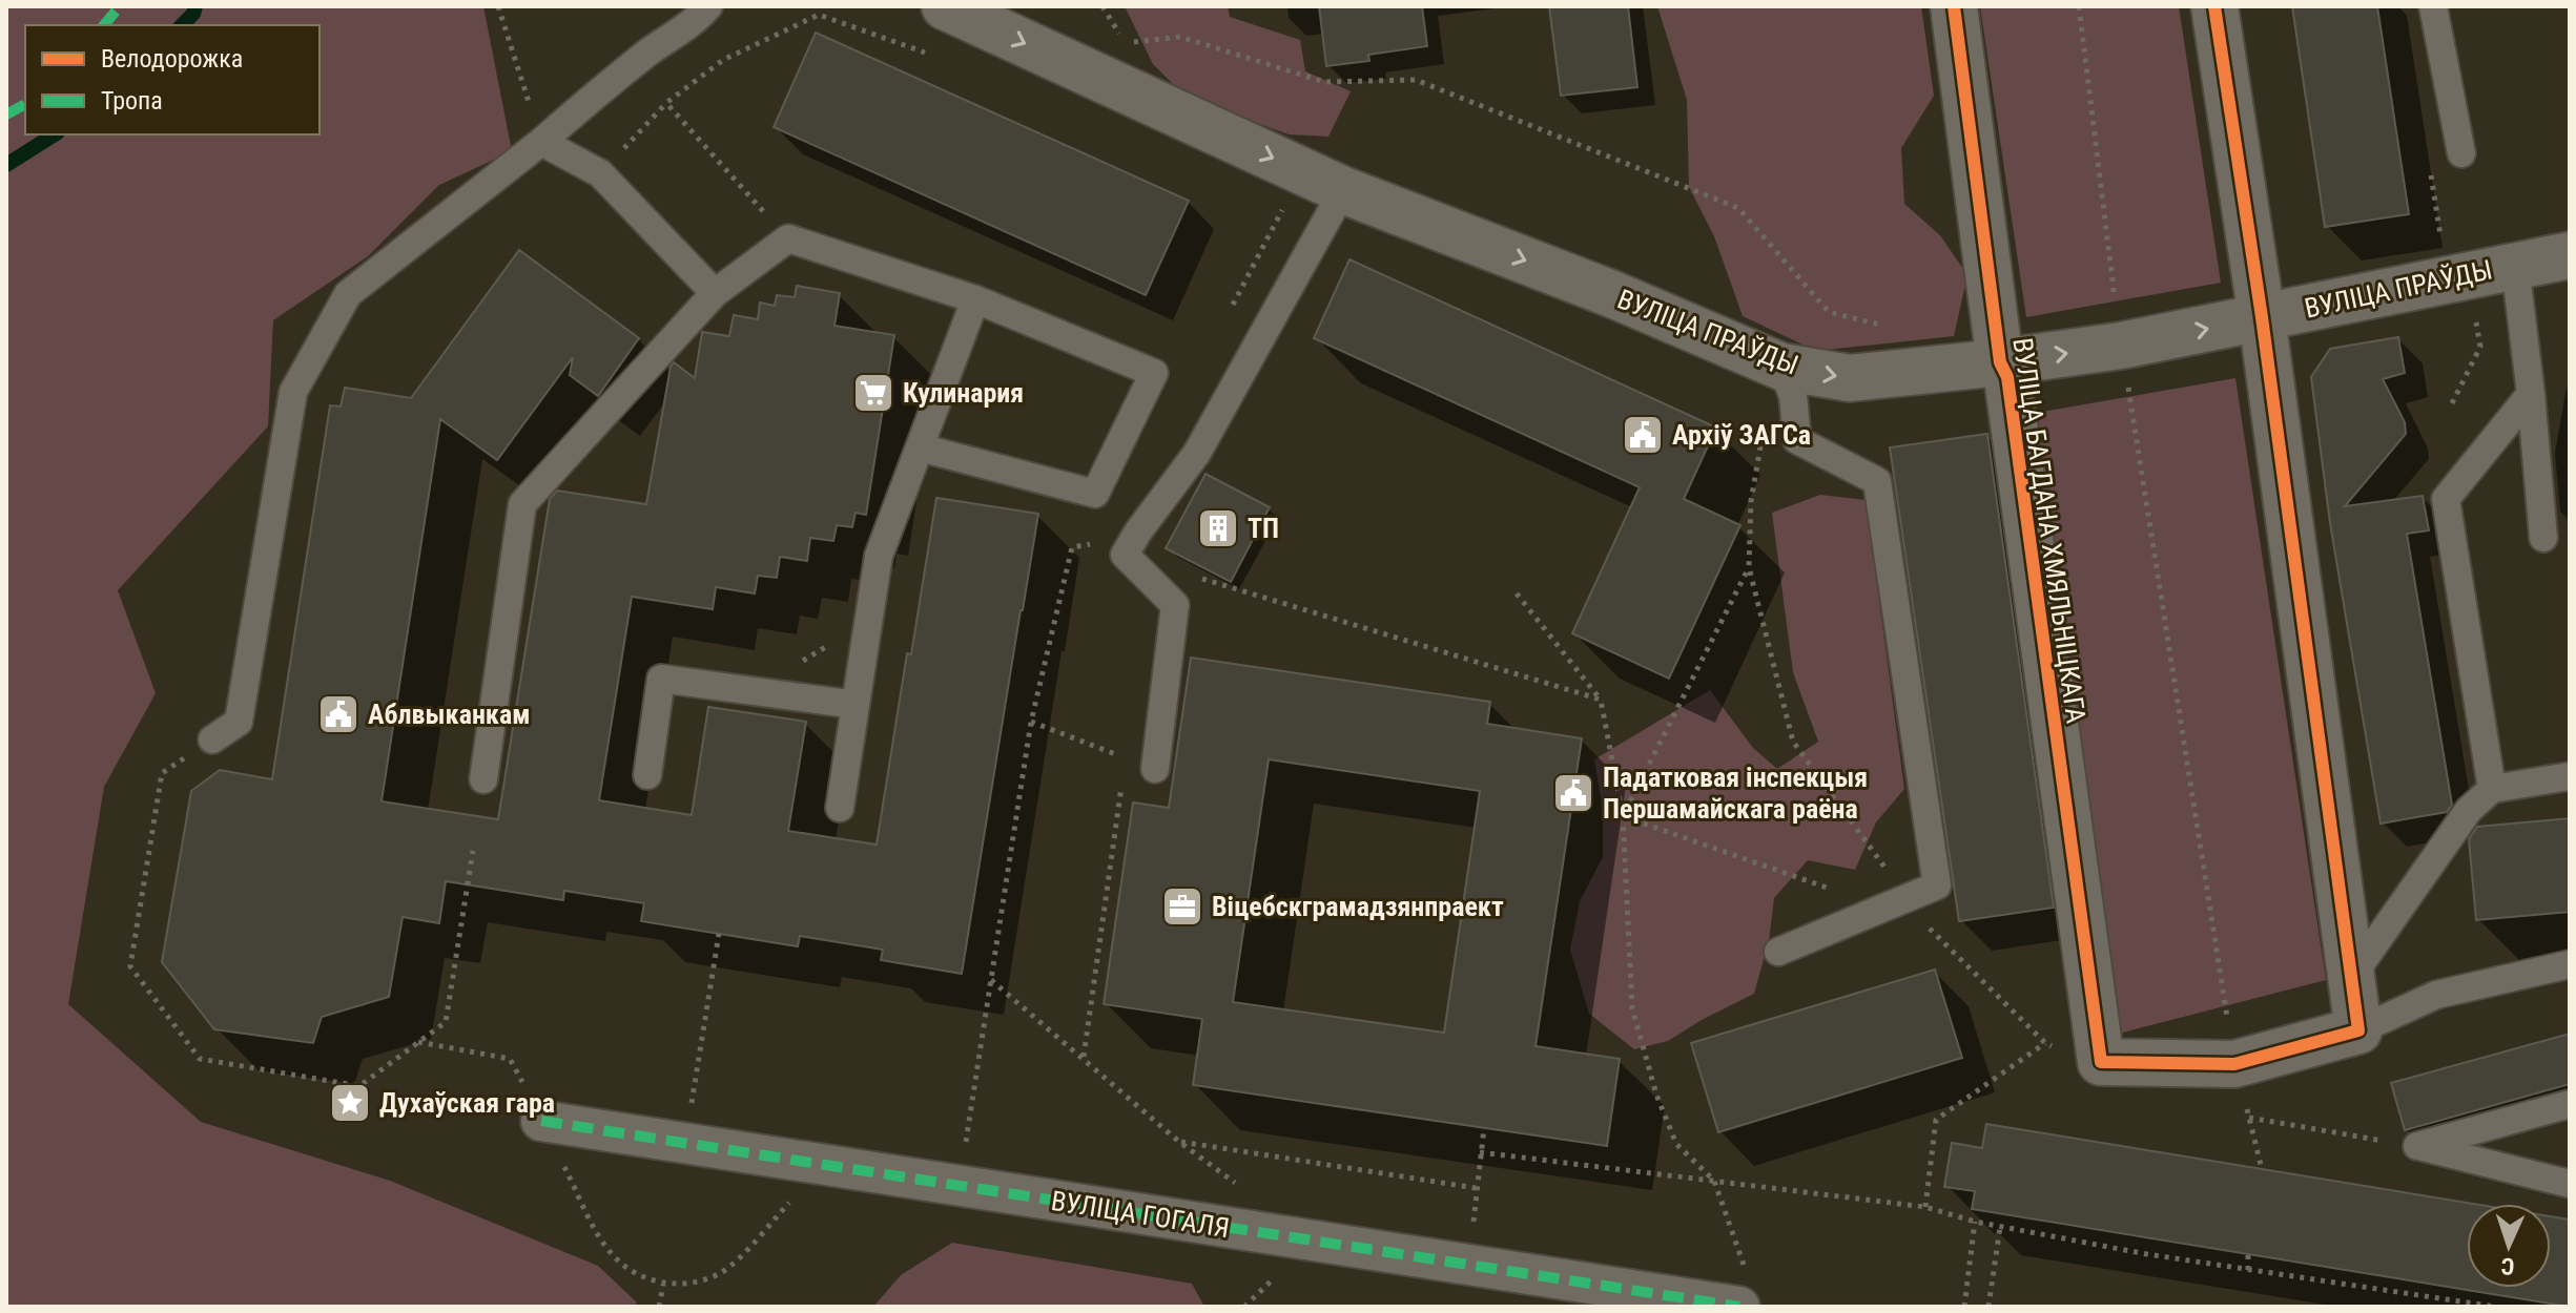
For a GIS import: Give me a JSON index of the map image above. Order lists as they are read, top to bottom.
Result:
{
  "streets": {
    "street": ["ВУЛІЦА ПРАЎДЫ", "ВУЛІЦА БАГДАНА ХМЯЛЬНІЦКАГА", "ВУЛІЦА ГОГАЛЯ"]
  },
  "crossings": [
    ["ВУЛІЦА ПРАЎДЫ", "ВУЛІЦА БАГДАНА ХМЯЛЬНІЦКАГА"]
  ],
  "one_way": ["ВУЛІЦА ПРАЎДЫ"],
  "places": {
    "supermarket": ["Кулинария"],
    "public building": ["Архіў ЗАГСа", "Аблвыканкам", "Падатковая інспекцыя Першамайскага раёна"],
    "building": ["ТП"],
    "office": ["Віцебскграмадзянпраект"],
    "place": ["Духаўская гара"]
  },
  "legend": ["Велодорожка", "Тропа"],
  "north": "bottom"
}
